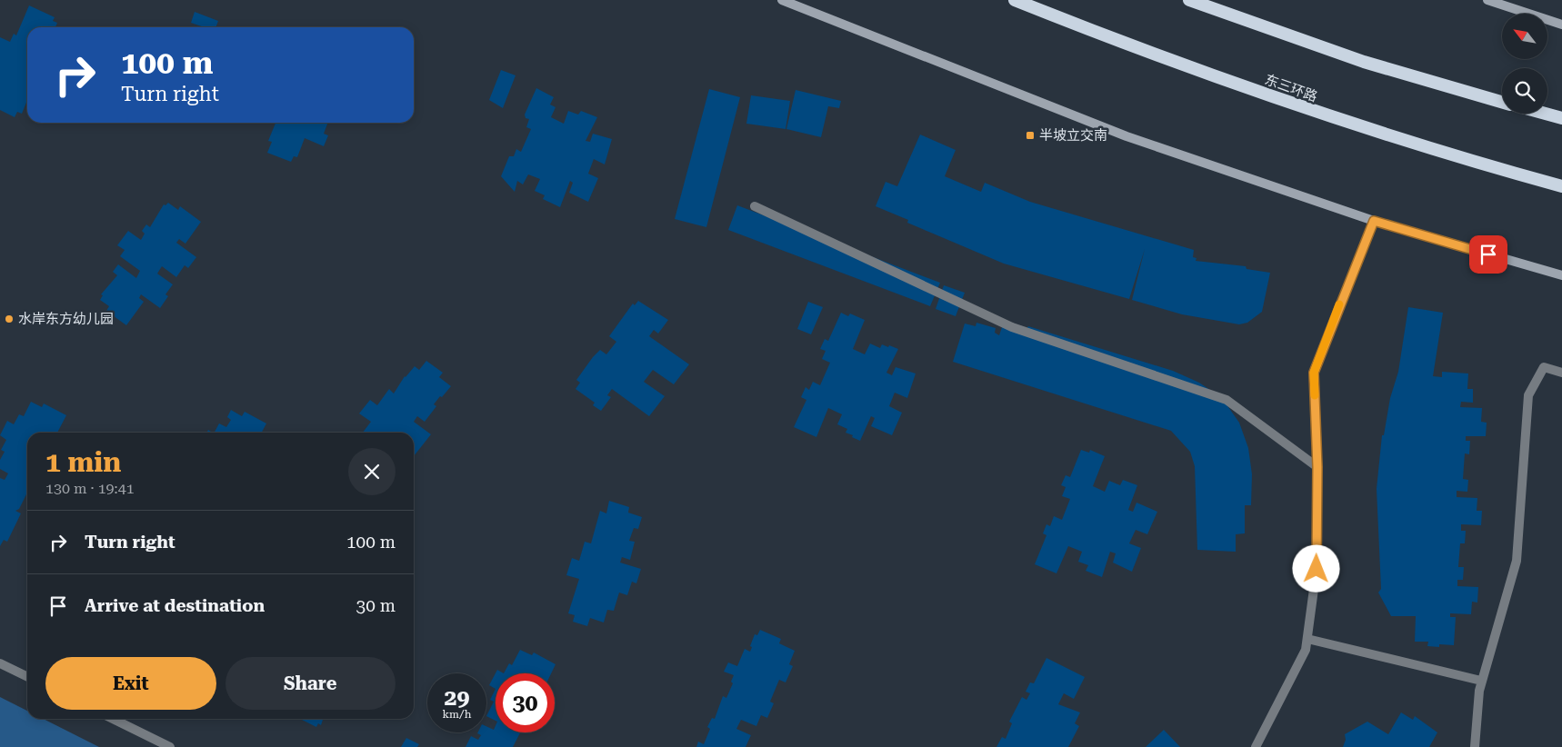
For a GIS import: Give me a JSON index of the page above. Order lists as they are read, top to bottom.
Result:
{
  "streets": {
    "highway": ["东三环路"]
  },
  "places": {
    "transit": ["半坡立交南"],
    "other": ["水岸东方幼儿园"]
  },
  "north": "top left",
  "page": {
    "turn": ["100 m", "Turn right"],
    "heading": ["1 min", "130 m · 19:41"],
    "list": [
      {
        "name": "Turn right",
        "value": "100 m"
      },
      {
        "name": "Arrive at destination",
        "value": "30 m"
      }
    ],
    "buttons": ["Exit", "Share"],
    "speed": "29 km/h",
    "limit": "30"
  }
}
